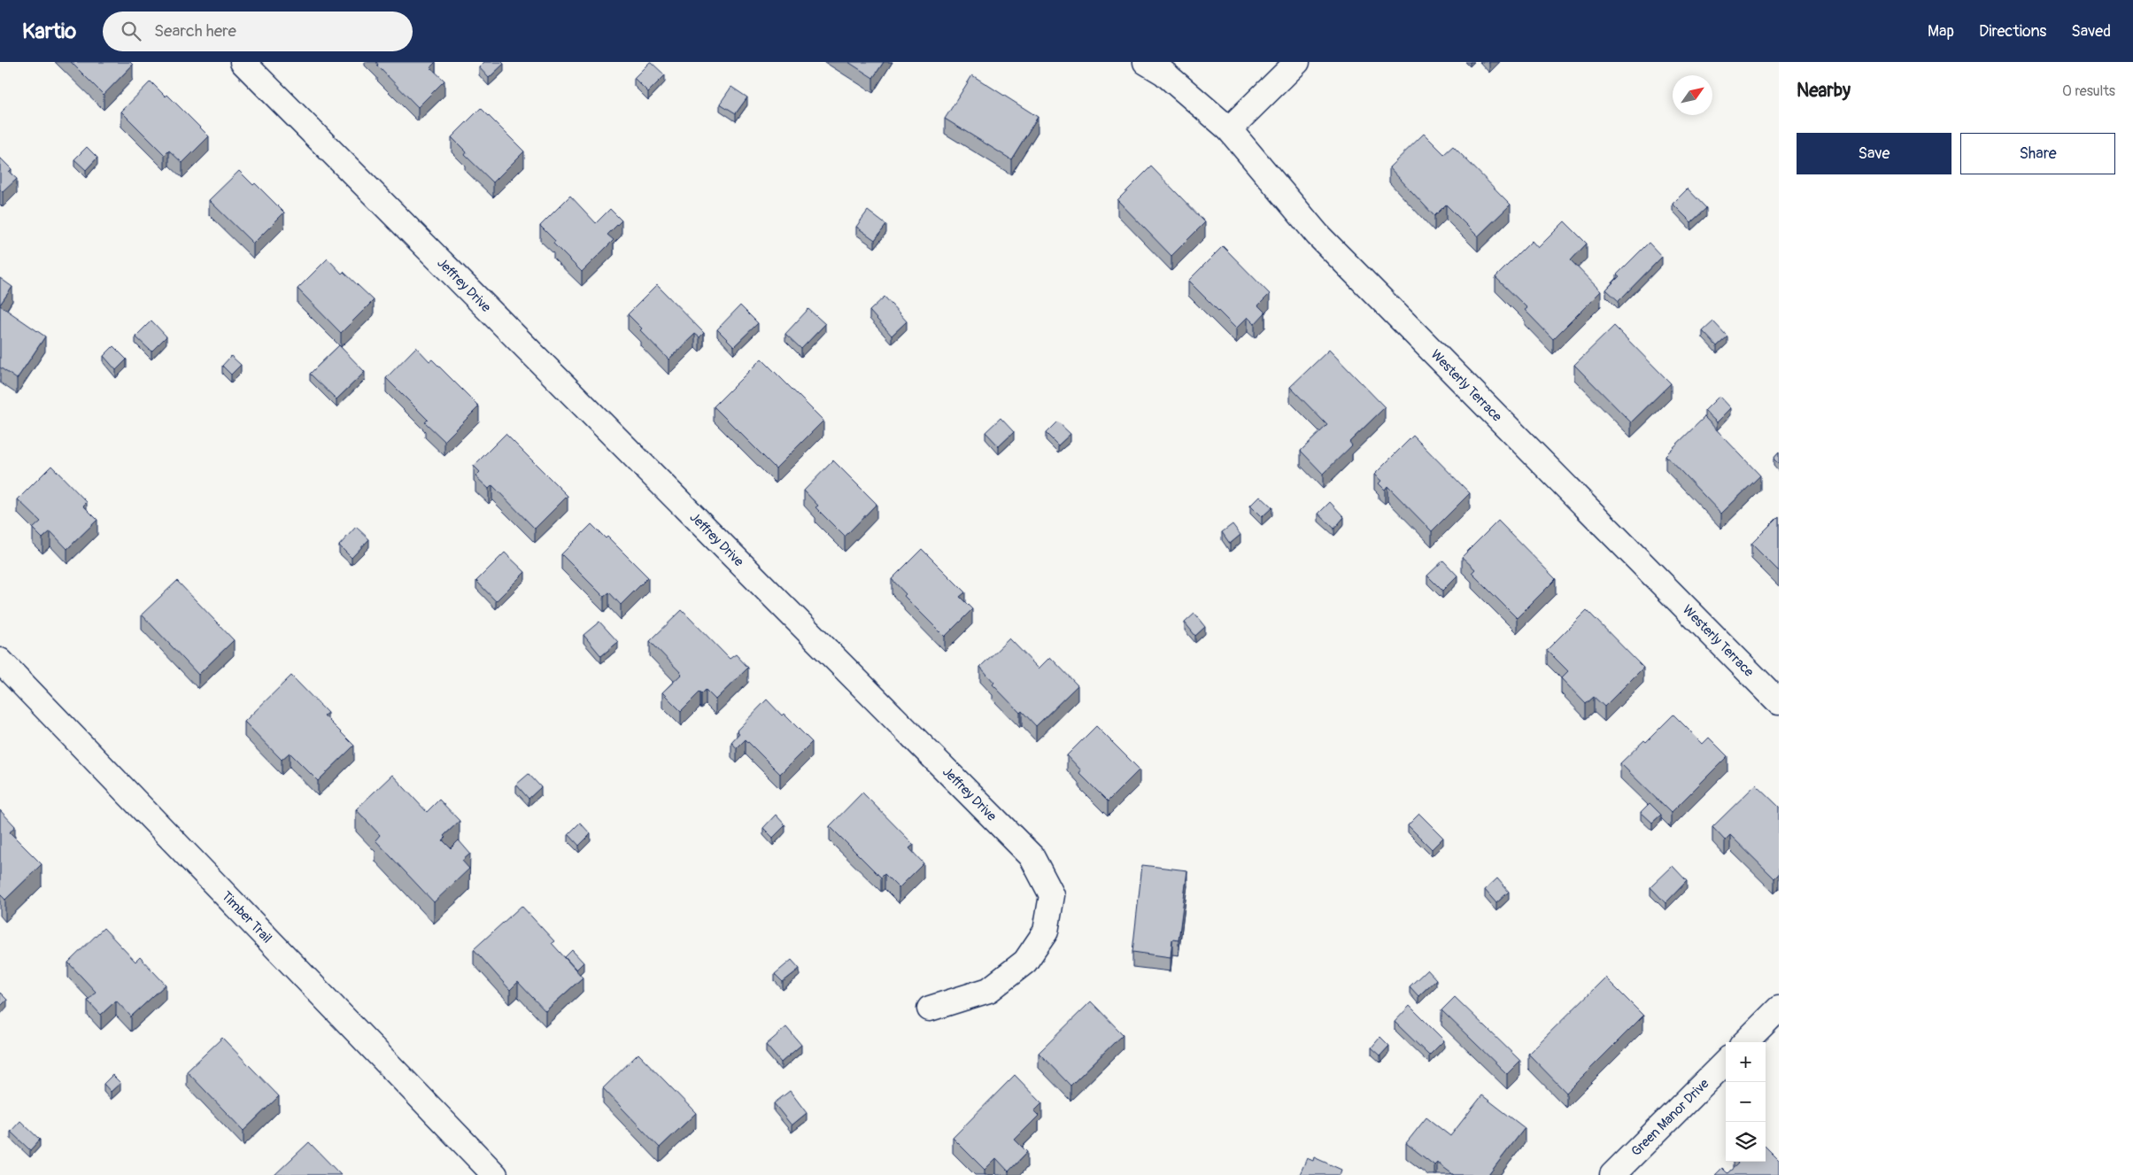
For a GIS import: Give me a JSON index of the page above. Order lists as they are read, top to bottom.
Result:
{
  "streets": {
    "street": [
      "Jeffrey Drive",
      "Westerly Terrace",
      "Timber Trail",
      "Green Manor Drive"
    ]
  },
  "north": "top right",
  "page": {
    "header": "Kartio",
    "search": "Search here",
    "nav": ["Map", "Directions", "Saved"],
    "heading": ["Nearby", "0 results"],
    "buttons": ["Save", "Share"],
    "map_buttons": ["+", "−"]
  }
}
